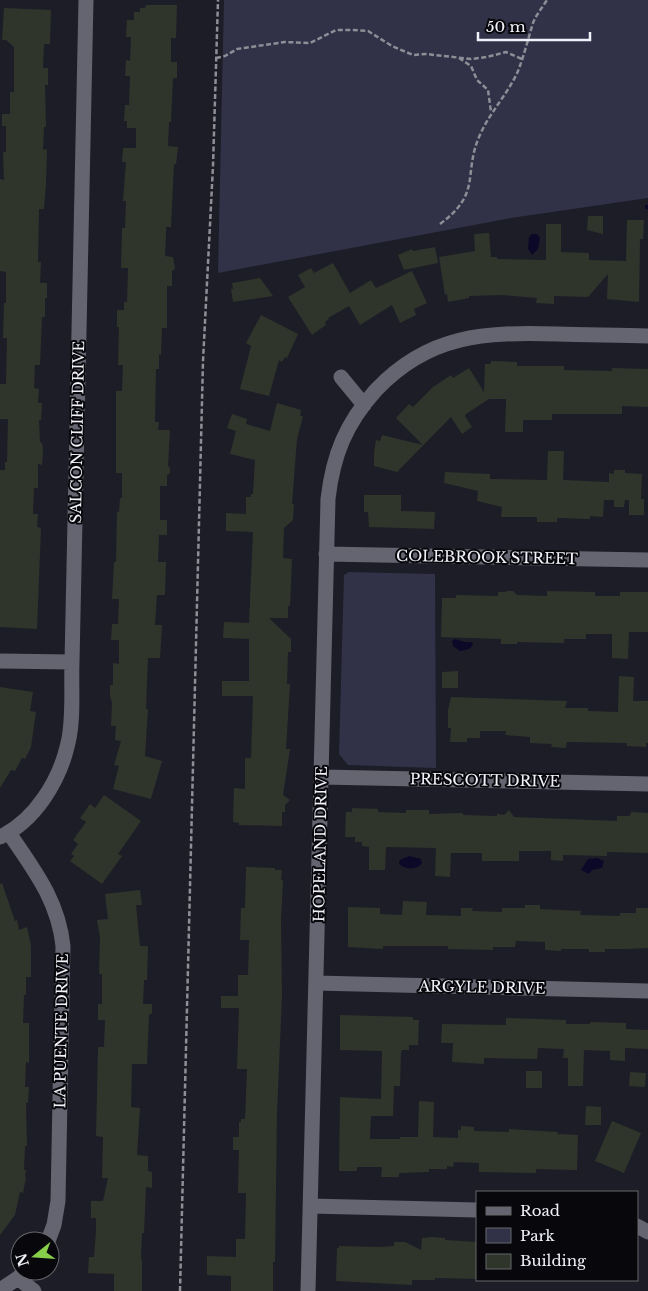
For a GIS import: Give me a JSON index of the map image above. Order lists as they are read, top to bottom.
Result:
{
  "streets": {
    "street": [
      "SALCON CLIFF DRIVE",
      "COLEBROOK STREET",
      "PRESCOTT DRIVE",
      "HOPELAND DRIVE",
      "ARGYLE DRIVE",
      "LA PUENTE DRIVE"
    ]
  },
  "crossings": [
    ["SALCON CLIFF DRIVE", "LA PUENTE DRIVE"],
    ["COLEBROOK STREET", "HOPELAND DRIVE"],
    ["PRESCOTT DRIVE", "HOPELAND DRIVE"],
    ["HOPELAND DRIVE", "ARGYLE DRIVE"]
  ],
  "legend": ["Road", "Park", "Building"],
  "scale_bar": "50 m",
  "north": "left"
}
